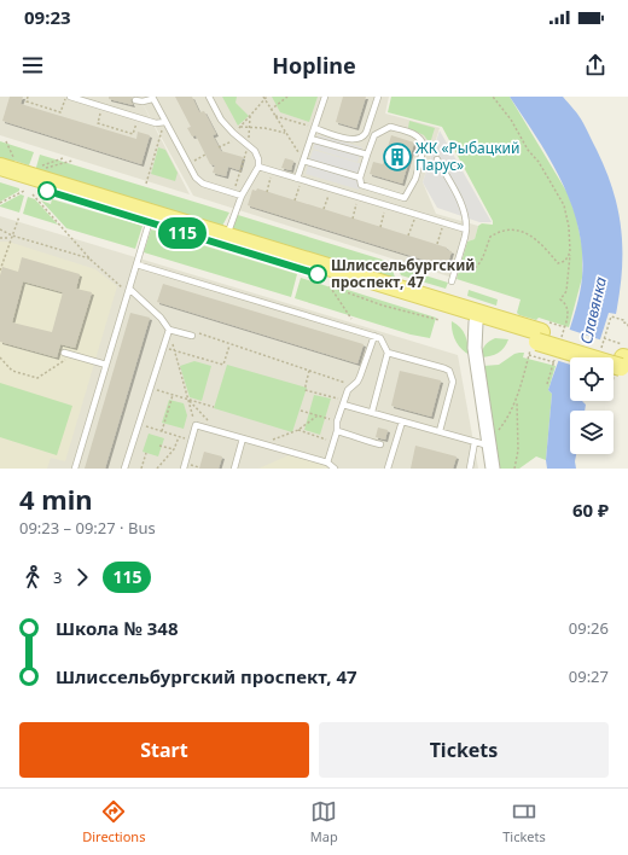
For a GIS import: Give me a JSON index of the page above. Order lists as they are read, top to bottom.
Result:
{
  "water": ["Славянка"],
  "places": {
    "building": ["ЖК «Рыбацкий Парус»"],
    "other": ["Шлиссельбургский проспект, 47"]
  },
  "lines": ["bus line 115"],
  "page": {
    "status": "09:23",
    "header": "Hopline",
    "on_map": "115",
    "heading": ["4 min", "09:23 – 09:27 · Bus", "60 ₽"],
    "legs": ["3", "115"],
    "list": [
      {
        "name": "Школа № 348",
        "value": "09:26"
      },
      {
        "name": "Шлиссельбургский проспект, 47",
        "value": "09:27"
      }
    ],
    "buttons": ["Start", "Tickets"],
    "tabs": ["Directions", "Map", "Tickets"]
  }
}
